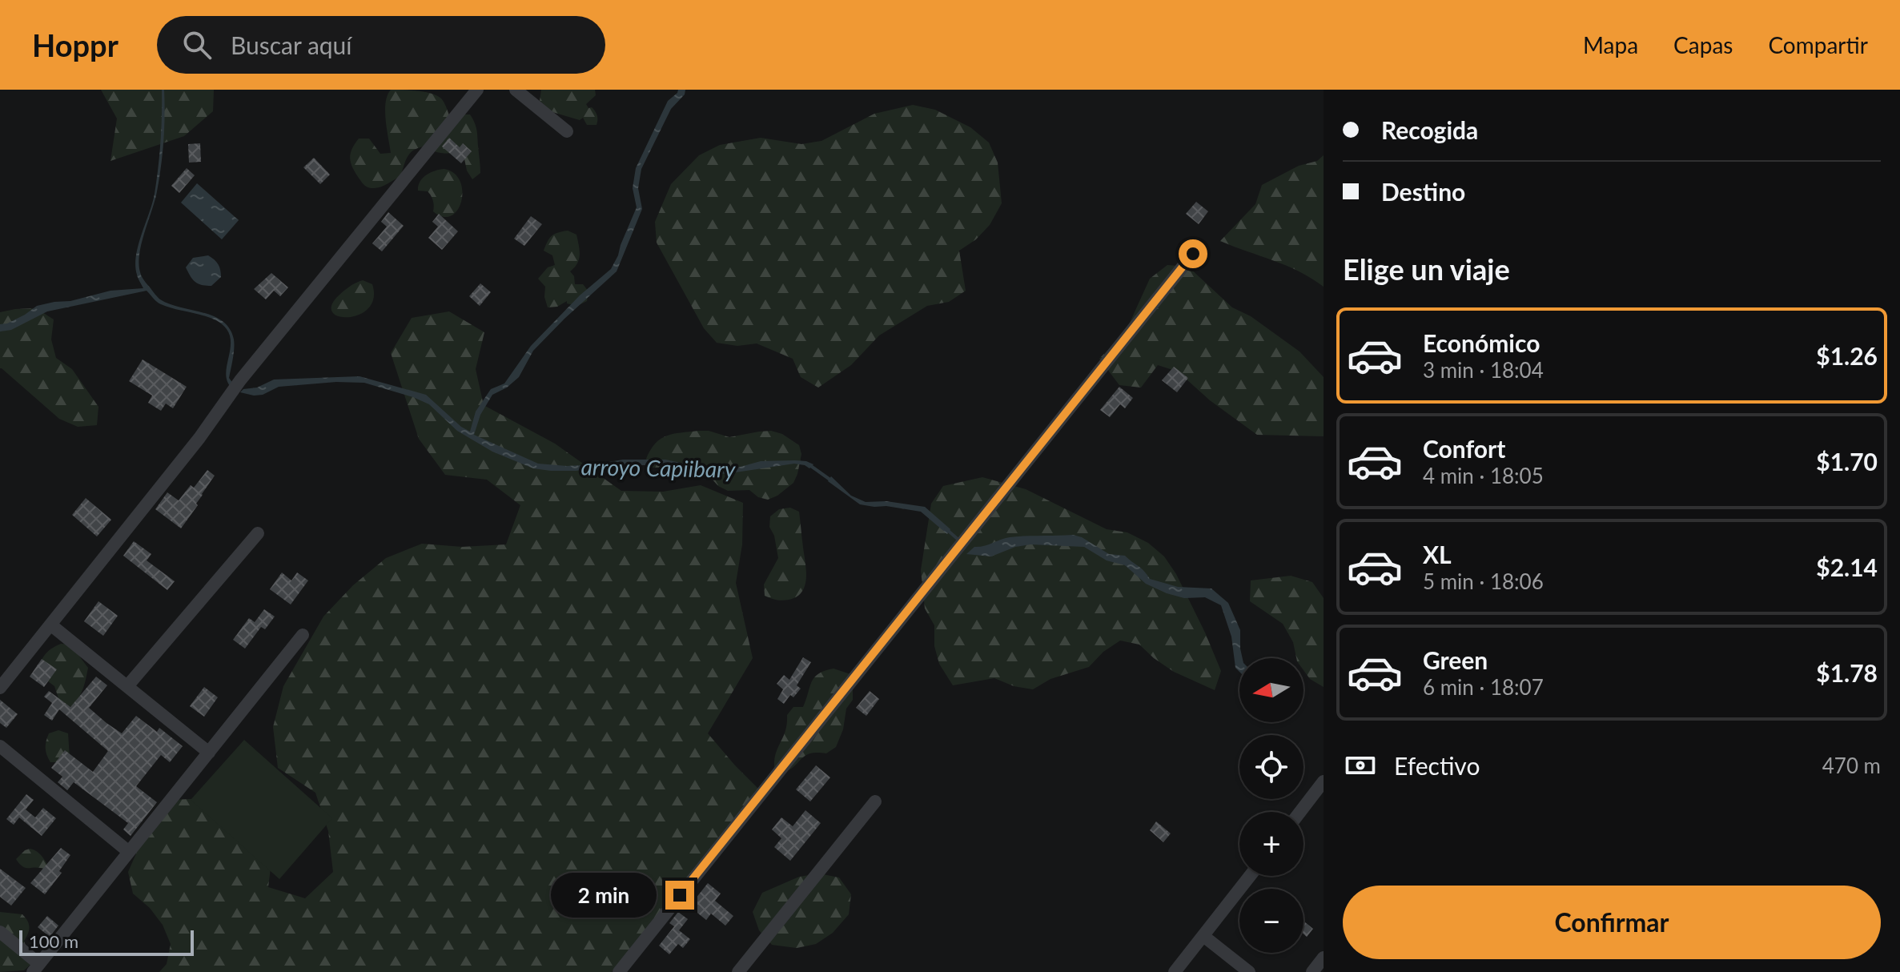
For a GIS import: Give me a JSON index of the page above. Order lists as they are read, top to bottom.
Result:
{
  "water": ["arroyo Capiibary"],
  "scale_bar": "100 m",
  "north": "left",
  "page": {
    "header": "Hoppr",
    "search": "Buscar aquí",
    "nav": ["Mapa", "Capas", "Compartir"],
    "banner": ["Recogida", "Destino"],
    "heading": "Elige un viaje",
    "list": [
      {
        "name": "Económico",
        "note": "3 min · 18:04",
        "value": "$1.26"
      },
      {
        "name": "Confort",
        "note": "4 min · 18:05",
        "value": "$1.70"
      },
      {
        "name": "XL",
        "note": "5 min · 18:06",
        "value": "$2.14"
      },
      {
        "name": "Green",
        "note": "6 min · 18:07",
        "value": "$1.78"
      }
    ],
    "map_buttons": ["+", "−"],
    "pay": ["Efectivo", "470 m"],
    "bubble": "2 min",
    "buttons": "Confirmar",
    "scale": "100 m"
  }
}
